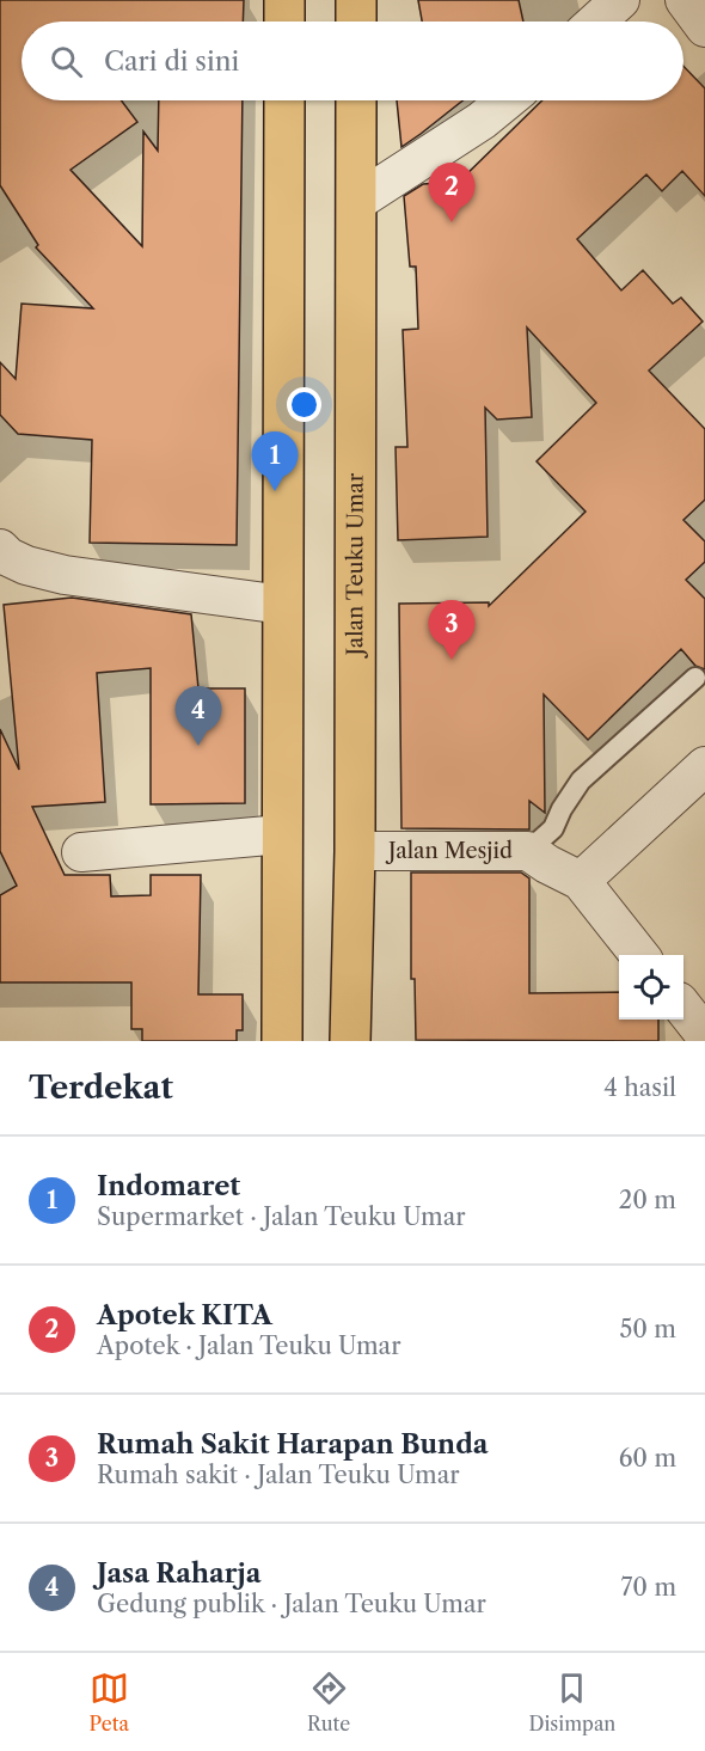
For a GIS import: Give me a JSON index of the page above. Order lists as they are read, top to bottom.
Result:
{
  "streets": {
    "highway": ["Jalan Teuku Umar"],
    "street": ["Jalan Mesjid"]
  },
  "crossings": [
    ["Jalan Teuku Umar", "Jalan Mesjid"]
  ],
  "page": {
    "search": "Cari di sini",
    "pins": [
      "2",
      "1",
      "3",
      "4"
    ],
    "heading": ["Terdekat", "4 hasil"],
    "list": [
      {
        "mark": "1",
        "name": "Indomaret",
        "note": "Supermarket · Jalan Teuku Umar",
        "value": "20 m"
      },
      {
        "mark": "2",
        "name": "Apotek KITA",
        "note": "Apotek · Jalan Teuku Umar",
        "value": "50 m"
      },
      {
        "mark": "3",
        "name": "Rumah Sakit Harapan Bunda",
        "note": "Rumah sakit · Jalan Teuku Umar",
        "value": "60 m"
      },
      {
        "mark": "4",
        "name": "Jasa Raharja",
        "note": "Gedung publik · Jalan Teuku Umar",
        "value": "70 m"
      }
    ],
    "nav": ["Peta", "Rute", "Disimpan"]
  }
}
